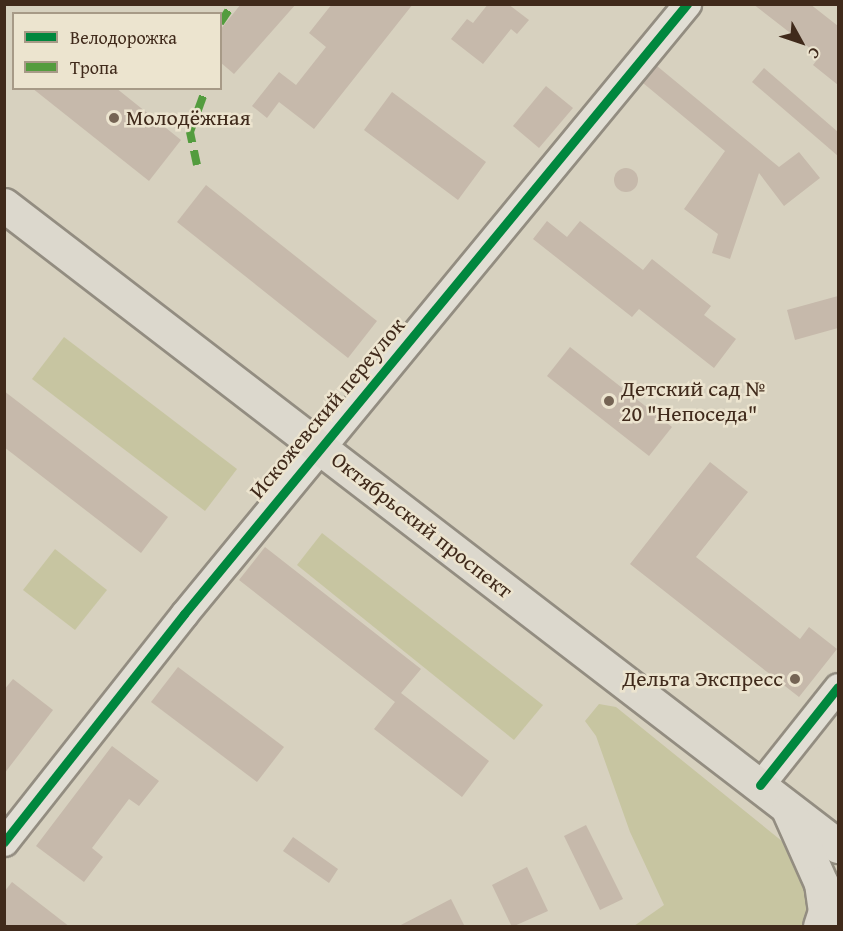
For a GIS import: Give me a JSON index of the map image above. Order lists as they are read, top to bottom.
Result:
{
  "streets": {
    "main road": ["Октябрьский проспект"],
    "street": ["Искожевский переулок"]
  },
  "crossings": [
    ["Искожевский переулок", "Октябрьский проспект"]
  ],
  "places": ["Молодёжная", "Детский сад № 20 \"Непоседа\"", "Дельта Экспресс"],
  "legend": ["Велодорожка", "Тропа"],
  "north": "bottom right"
}
